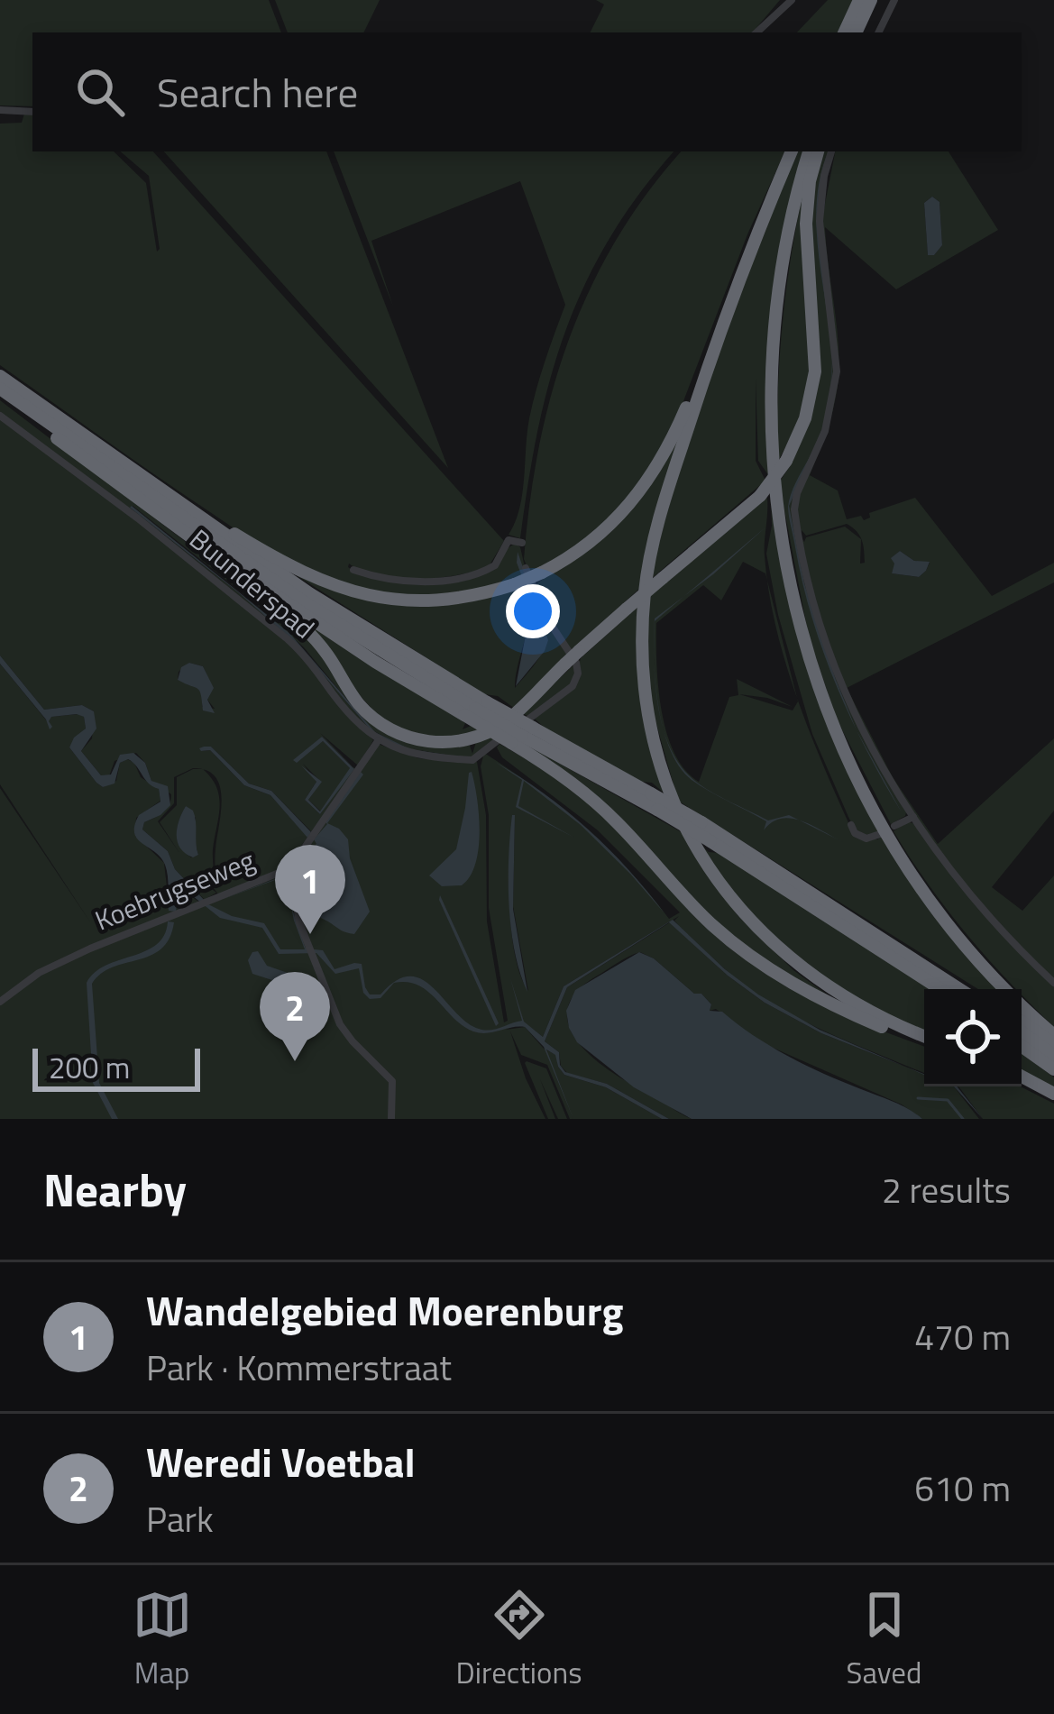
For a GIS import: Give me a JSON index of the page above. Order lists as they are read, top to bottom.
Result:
{
  "streets": {
    "street": ["Buunderspad", "Koebrugseweg"]
  },
  "crossings": [
    ["Buunderspad", "Koebrugseweg"]
  ],
  "scale_bar": "200 m",
  "page": {
    "search": "Search here",
    "pins": ["1", "2"],
    "scale": "200 m",
    "heading": ["Nearby", "2 results"],
    "list": [
      {
        "mark": "1",
        "name": "Wandelgebied Moerenburg",
        "note": "Park · Kommerstraat",
        "value": "470 m"
      },
      {
        "mark": "2",
        "name": "Weredi Voetbal",
        "note": "Park",
        "value": "610 m"
      }
    ],
    "nav": ["Map", "Directions", "Saved"]
  }
}
